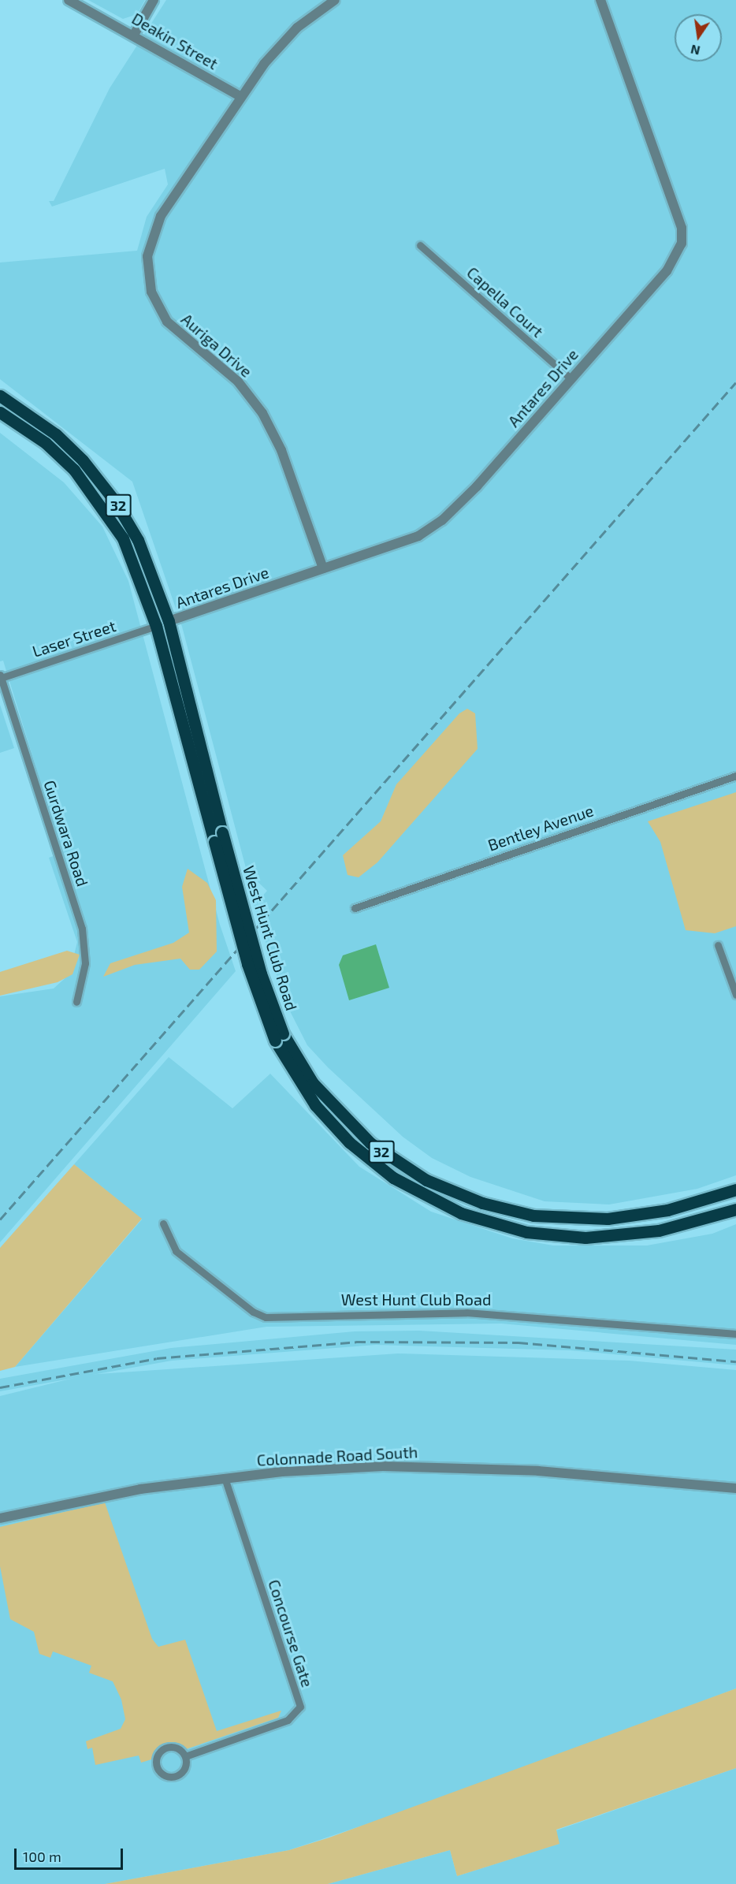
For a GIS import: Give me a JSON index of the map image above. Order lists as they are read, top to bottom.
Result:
{
  "streets": {
    "main road": ["32", "West Hunt Club Road"],
    "street": [
      "Deakin Street",
      "Capella Court",
      "Auriga Drive",
      "Antares Drive",
      "Laser Street",
      "Bentley Avenue",
      "Gurdwara Road",
      "Colonnade Road South",
      "Concourse Gate"
    ]
  },
  "crossings": [
    ["Deakin Street", "Auriga Drive"],
    ["Capella Court", "Antares Drive"],
    ["Auriga Drive", "Antares Drive"],
    ["Antares Drive", "West Hunt Club Road"],
    ["Laser Street", "Gurdwara Road"],
    ["Laser Street", "West Hunt Club Road"],
    ["Colonnade Road South", "Concourse Gate"]
  ],
  "scale_bar": "100 m",
  "north": "bottom"
}
